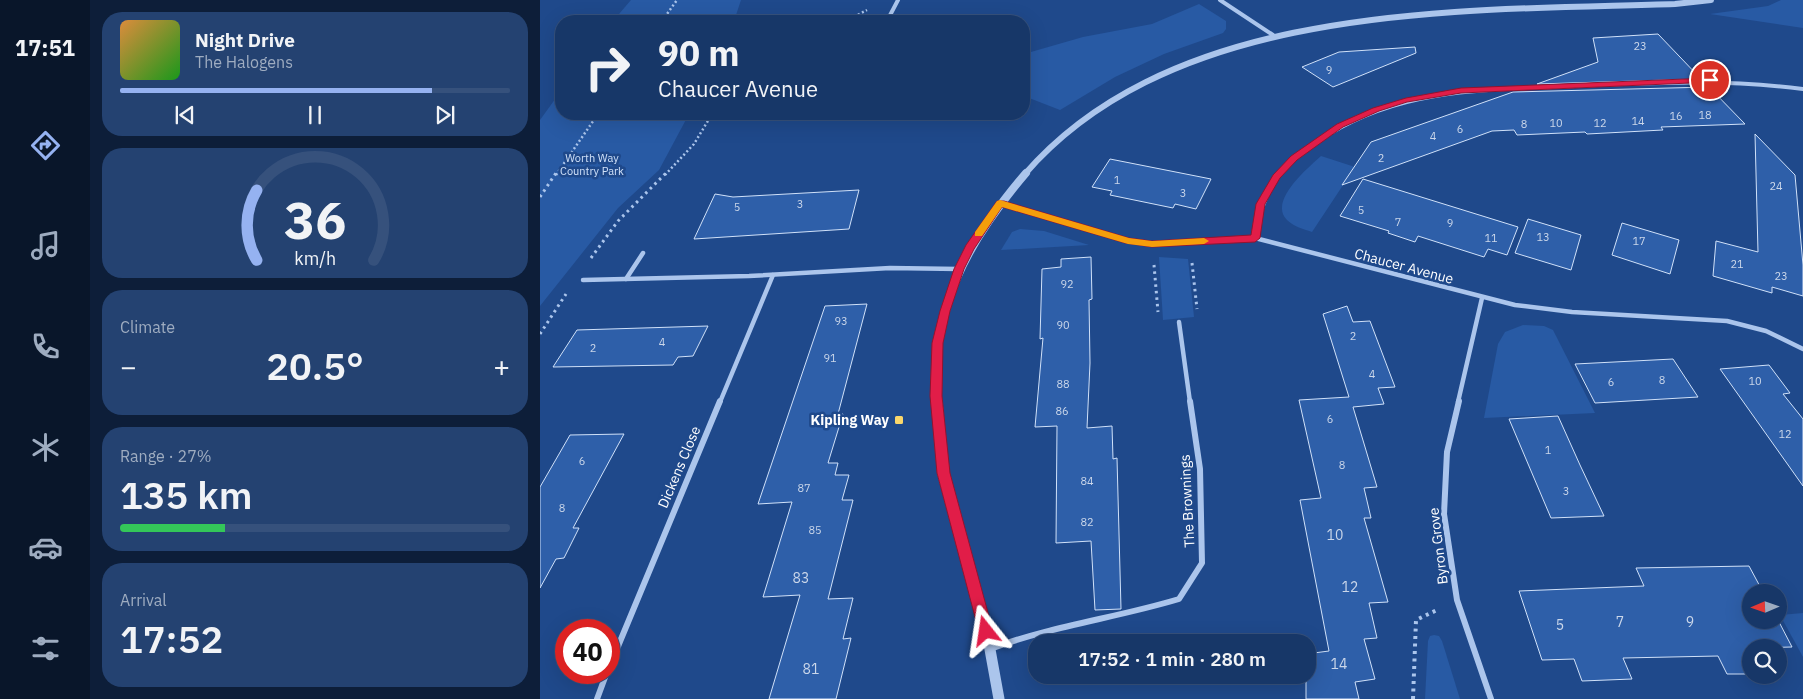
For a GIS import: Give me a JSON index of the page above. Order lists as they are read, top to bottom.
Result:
{
  "streets": {
    "street": [
      "Chaucer Avenue",
      "Dickens Close",
      "The Brownings",
      "Byron Grove"
    ]
  },
  "crossings": [
    ["Chaucer Avenue", "Byron Grove"]
  ],
  "parks": ["Worth Way Country Park"],
  "places": {
    "transit": ["Kipling Way"]
  },
  "house_numbers": [
    "23",
    "9",
    "18",
    "16",
    "14",
    "10",
    "12",
    "8",
    "6",
    "4",
    "2",
    "1",
    "24",
    "3",
    "3",
    "5",
    "5",
    "7",
    "9",
    "13",
    "11",
    "17",
    "21",
    "23",
    "92",
    "93",
    "90",
    "2",
    "4",
    "2",
    "91",
    "4",
    "8",
    "10",
    "6",
    "88",
    "86",
    "6",
    "12",
    "1",
    "6",
    "8",
    "84",
    "87",
    "3",
    "8",
    "82",
    "85",
    "10",
    "83",
    "12",
    "7",
    "9",
    "5",
    "14",
    "81"
  ],
  "north": "left",
  "page": {
    "tabs": "17:51",
    "turn": ["90 m", "Chaucer Avenue"],
    "song": ["Night Drive", "The Halogens"],
    "tile": [
      "Climate",
      ["Range · 27%", "135 km"],
      ["Arrival", "17:52"]
    ],
    "heat": ["−", "20.5°", "+"],
    "limit": "40",
    "trip": "17:52 · 1 min · 280 m",
    "gauge": ["36", "km/h"]
  }
}
